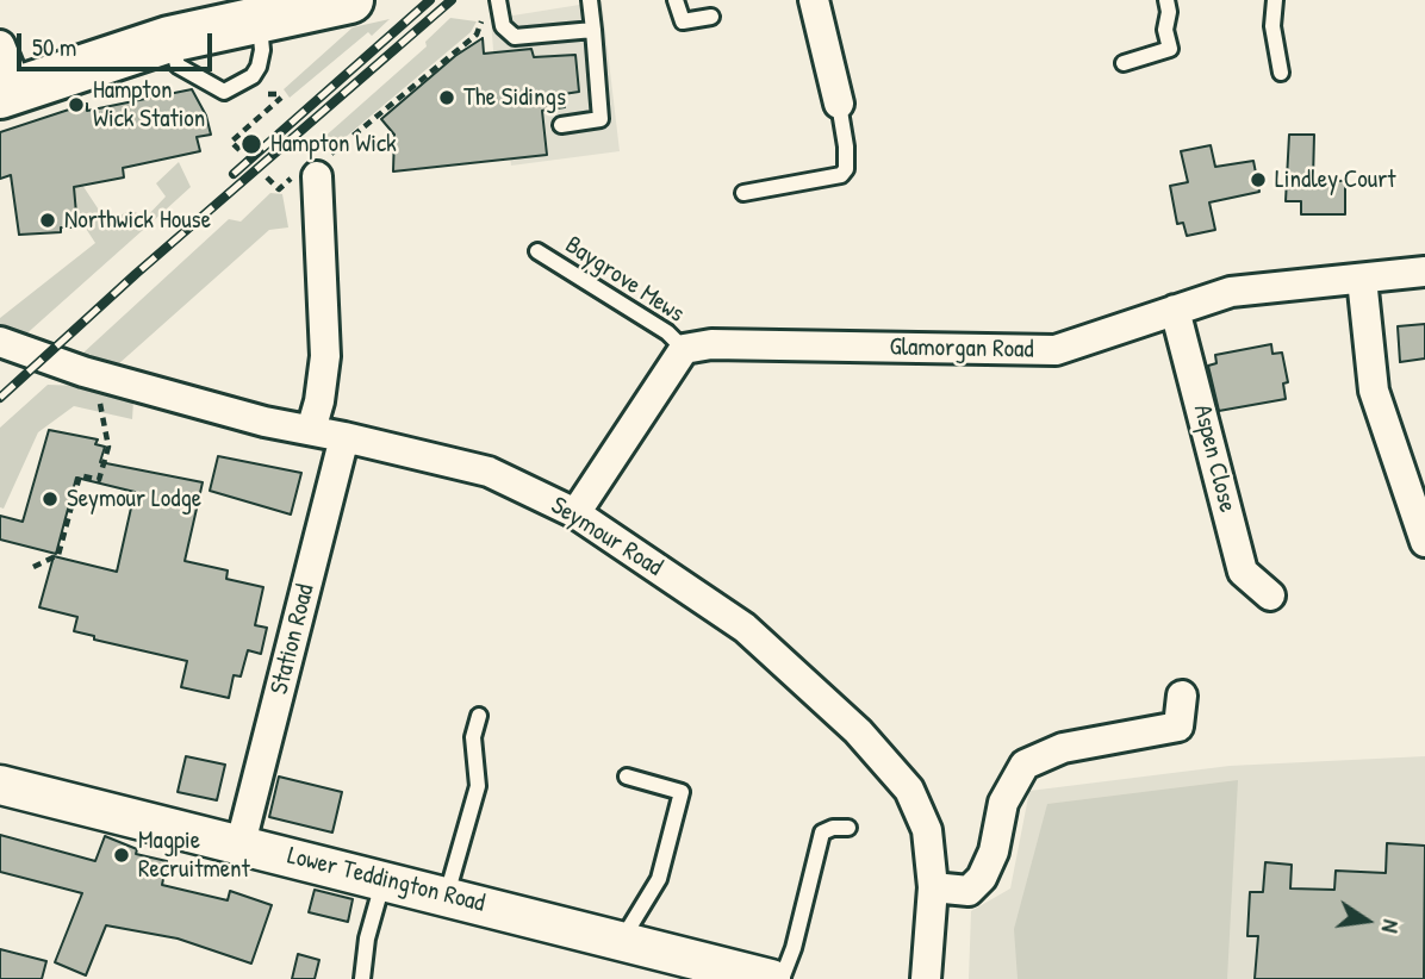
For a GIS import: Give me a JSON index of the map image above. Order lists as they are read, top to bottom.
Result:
{
  "streets": {
    "street": [
      "Glamorgan Road",
      "Aspen Close",
      "Seymour Road",
      "Station Road",
      "Lower Teddington Road"
    ],
    "lane": ["Baygrove Mews"]
  },
  "crossings": [
    ["Baygrove Mews", "Glamorgan Road"],
    ["Glamorgan Road", "Aspen Close"],
    ["Seymour Road", "Station Road"],
    ["Station Road", "Lower Teddington Road"]
  ],
  "places": [
    "The Sidings",
    "Hampton Wick Station",
    "Hampton Wick",
    "Lindley Court",
    "Northwick House",
    "Seymour Lodge",
    "Magpie Recruitment"
  ],
  "scale_bar": "50 m",
  "north": "right"
}
